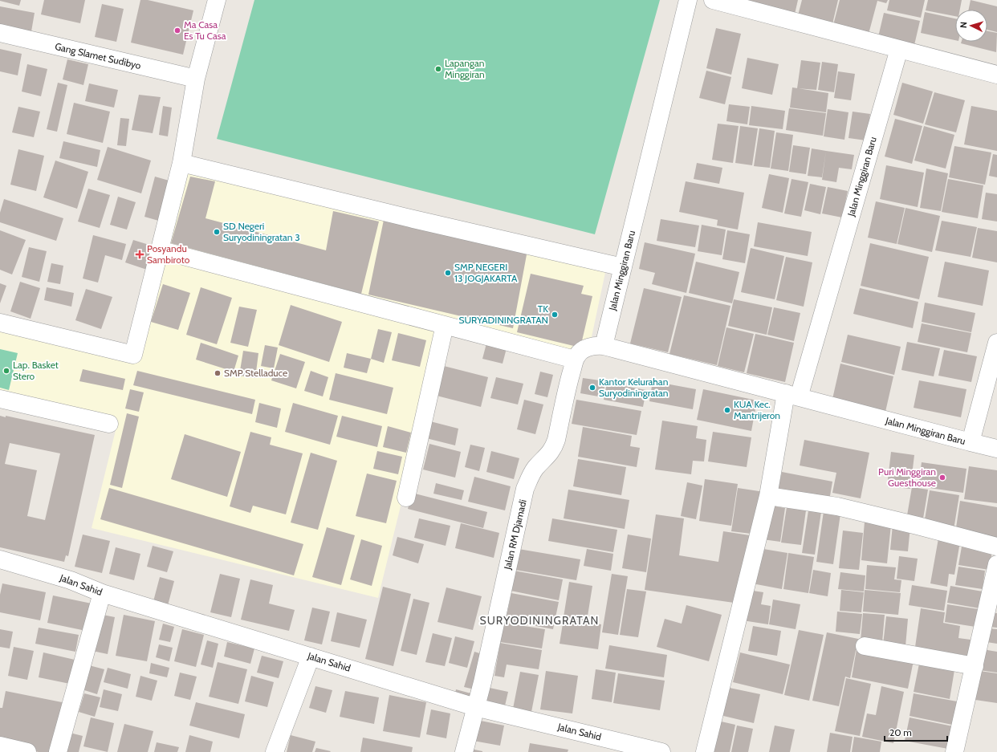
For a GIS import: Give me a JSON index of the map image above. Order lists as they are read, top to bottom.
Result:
{
  "streets": {
    "street": [
      "Gang Slamet Sudibyo",
      "Jalan Minggiran Baru",
      "Jalan RM Djamadi",
      "Jalan Sahid"
    ]
  },
  "crossings": [
    ["Jalan RM Djamadi", "Jalan Sahid"]
  ],
  "districts": ["SURYODININGRATAN"],
  "places": {
    "other": [
      "Ma Casa Es Tu Casa",
      "Lapangan Minggiran",
      "SD Negeri Suryodiningratan 3",
      "SMP NEGERI 13 JOGJAKARTA",
      "TK SURYADININGRATAN",
      "Lap. Basket Stero",
      "SMP Stelladuce",
      "Kantor Kelurahan Suryodiningratan",
      "KUA Kec. Mantrijeron",
      "Puri Minggiran Guesthouse"
    ],
    "health": ["Posyandu Sambiroto"]
  },
  "scale_bar": "20 m",
  "north": "left"
}
